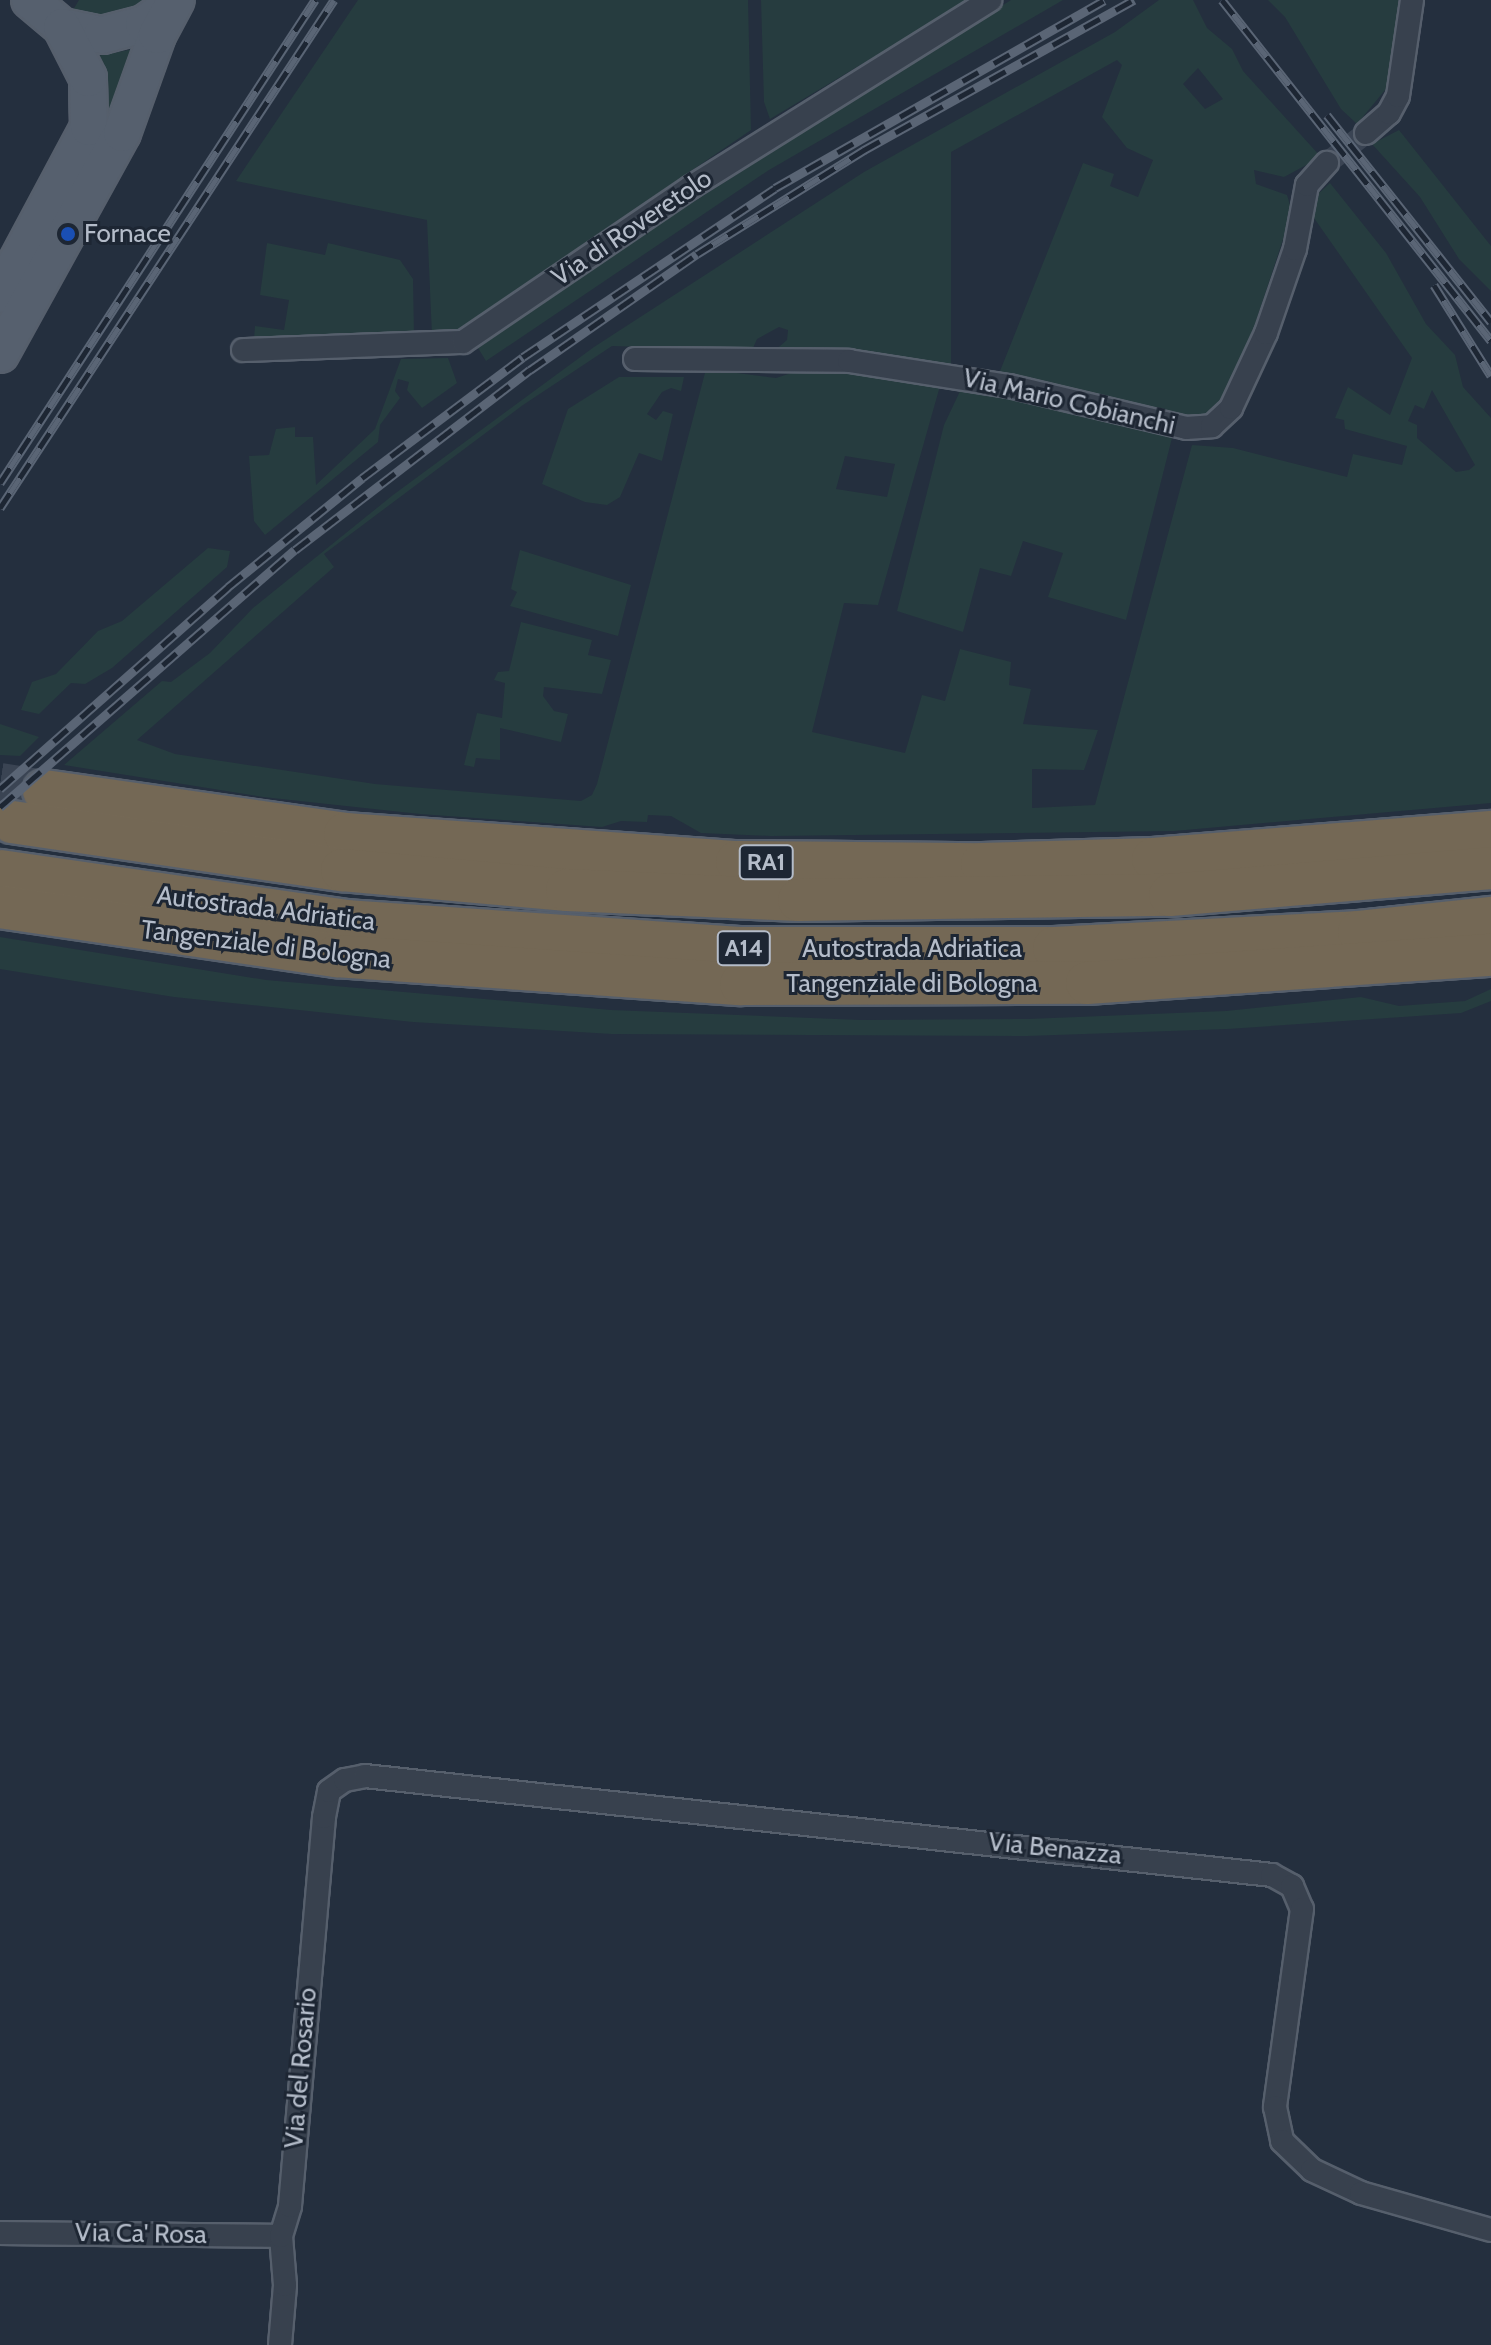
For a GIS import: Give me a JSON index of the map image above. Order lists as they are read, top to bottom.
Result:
{
  "streets": {
    "highway": [
      "RA1",
      "Autostrada Adriatica",
      "Tangenziale di Bologna",
      "A14"
    ],
    "street": [
      "Via di Roveretolo",
      "Via Mario Cobianchi",
      "Via Benazza",
      "Via del Rosario",
      "Via Ca' Rosa"
    ]
  },
  "crossings": [
    ["Via Benazza", "Via del Rosario"],
    ["Via del Rosario", "Via Ca' Rosa"]
  ],
  "places": ["Fornace"]
}
